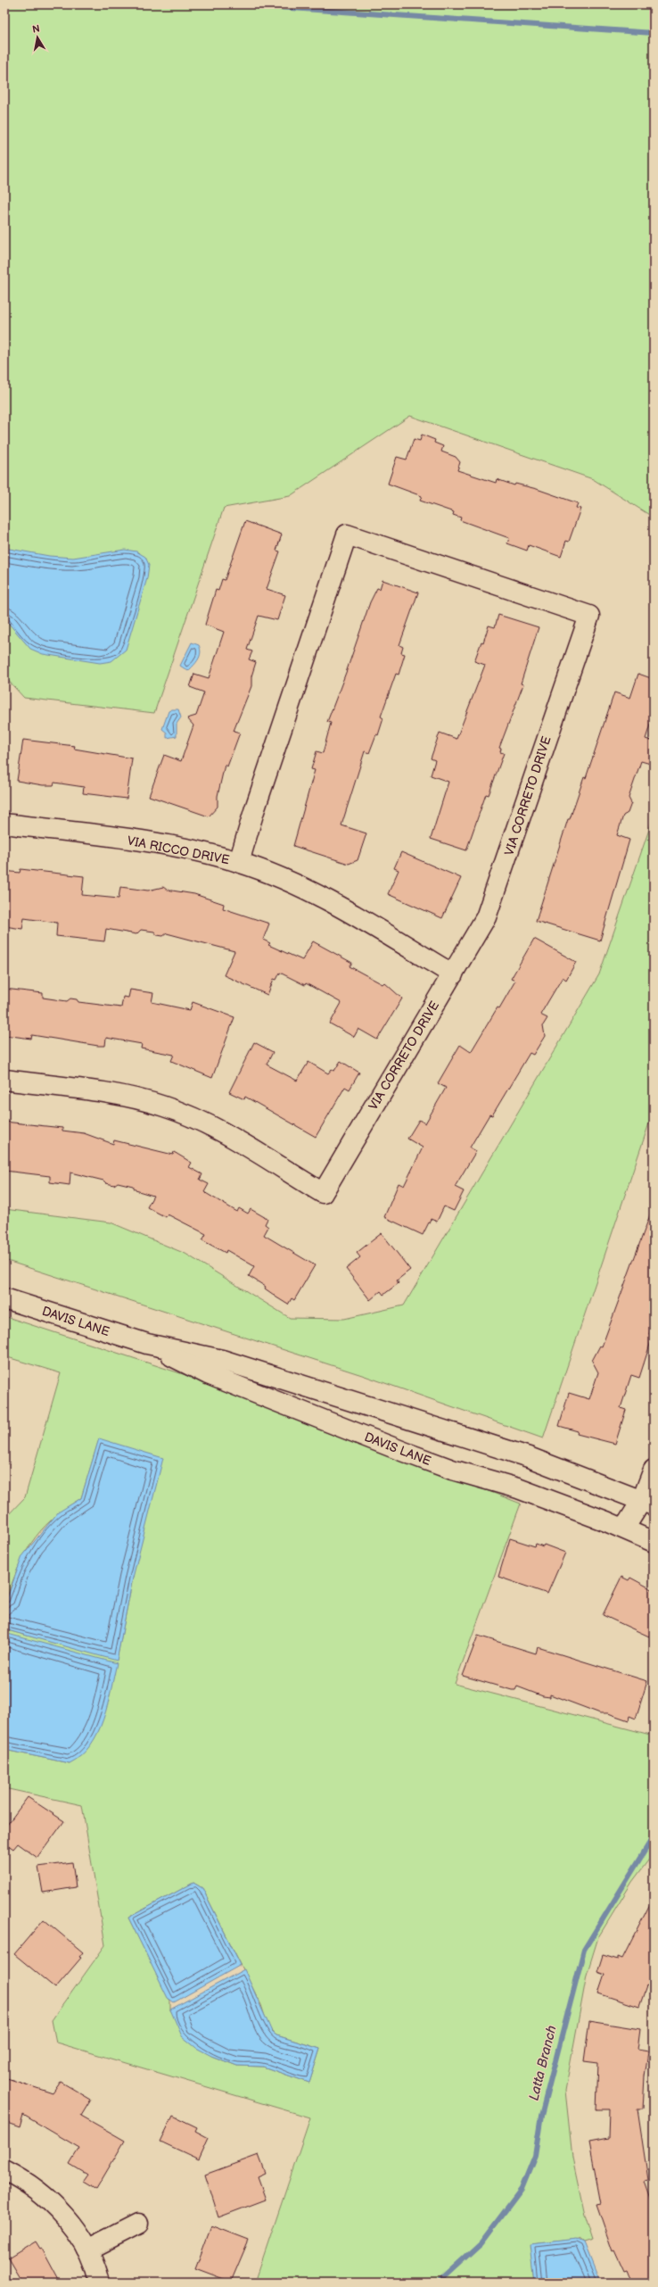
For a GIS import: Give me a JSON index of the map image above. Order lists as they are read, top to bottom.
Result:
{
  "streets": {
    "street": ["VIA CORRETO DRIVE", "VIA RICCO DRIVE", "DAVIS LANE"]
  },
  "crossings": [
    ["VIA CORRETO DRIVE", "VIA RICCO DRIVE"]
  ],
  "water": ["Latta Branch"],
  "north": "top"
}
